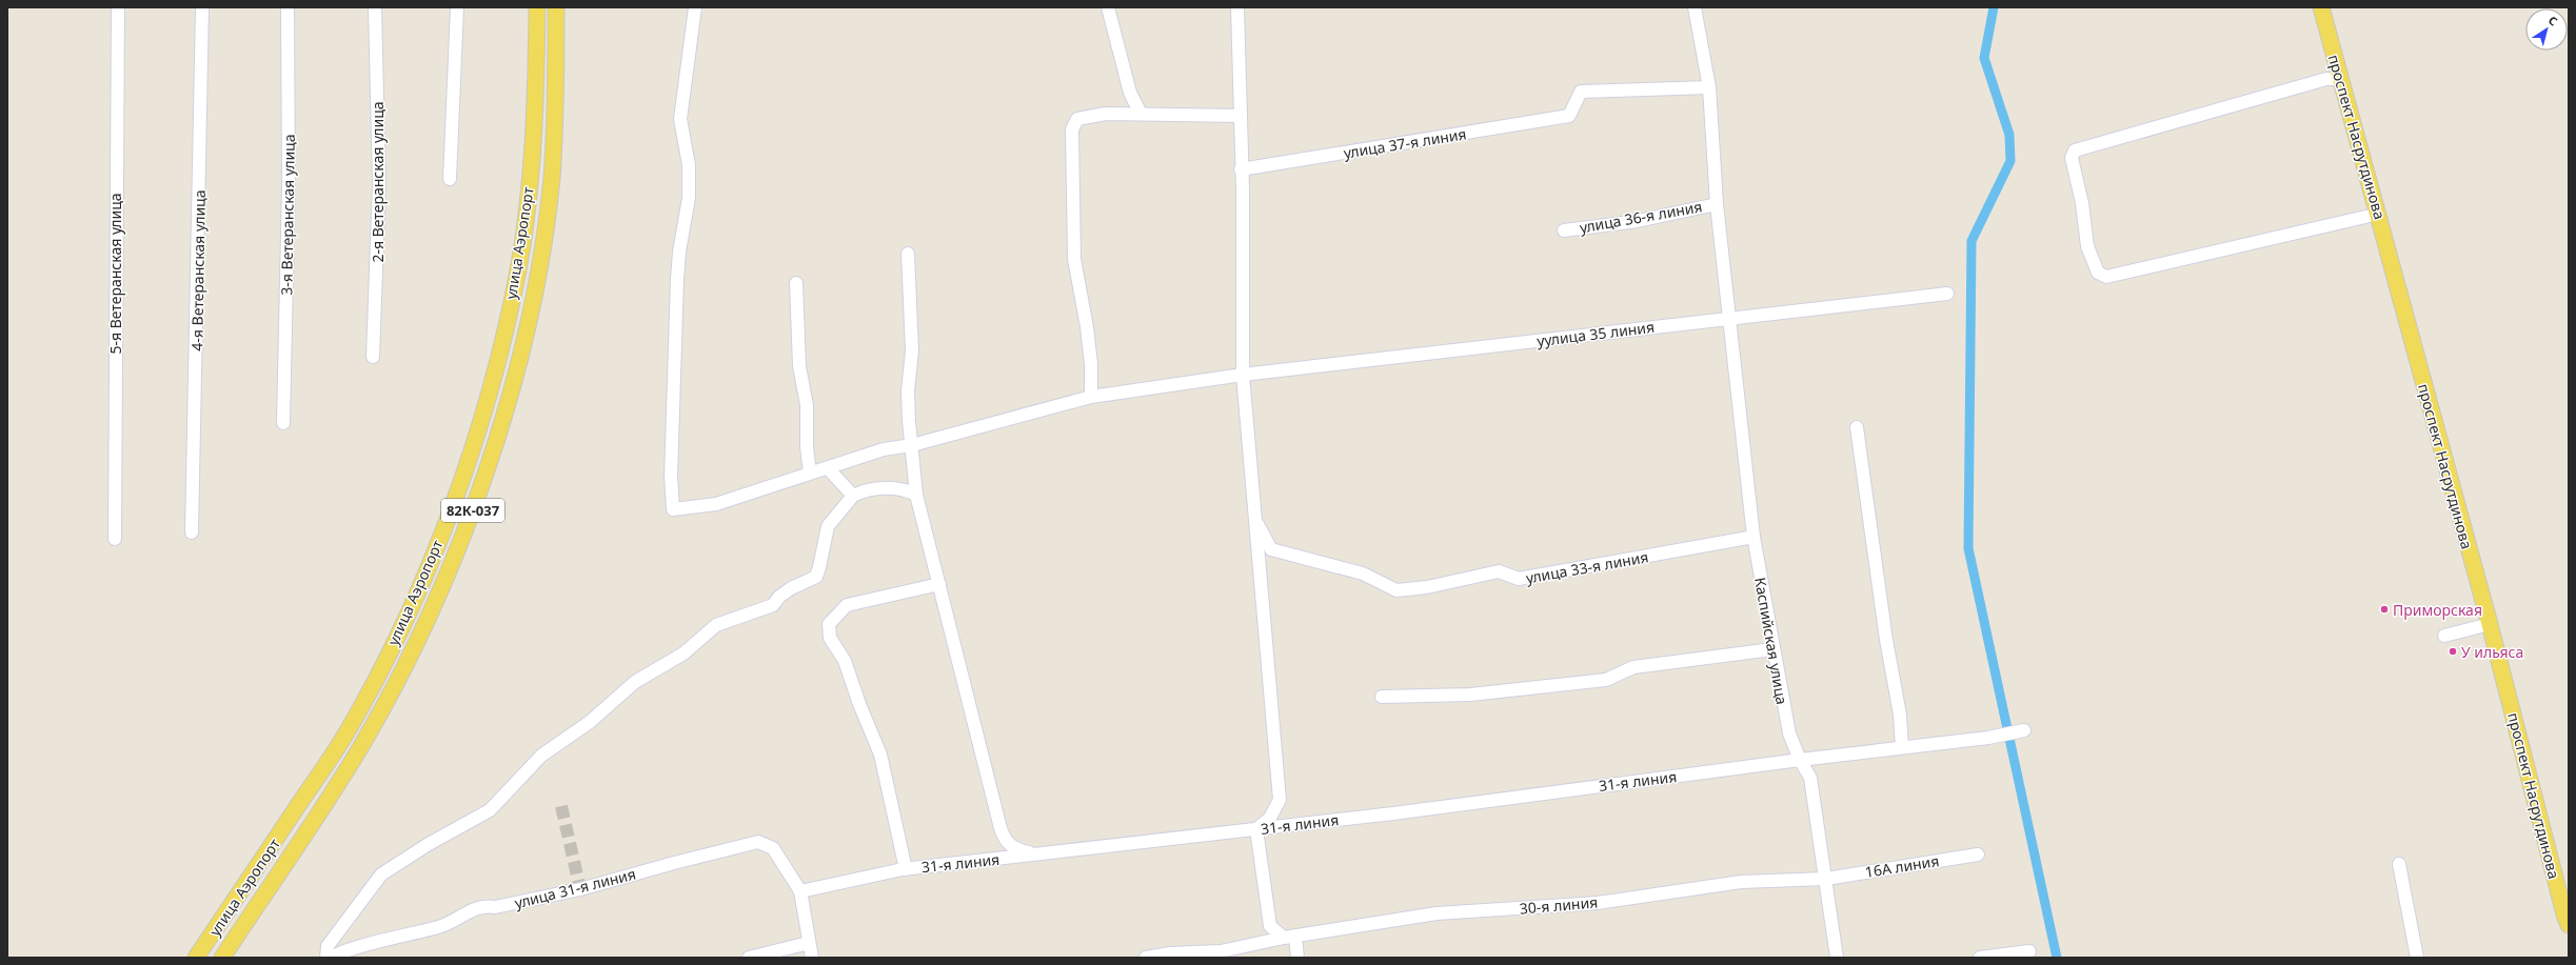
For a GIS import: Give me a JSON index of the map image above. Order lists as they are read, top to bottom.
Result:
{
  "streets": {
    "main road": ["проспект Насрутдинова", "улица Аэропорт", "82К-037"],
    "street": [
      "улица 37-я линия",
      "2-я Ветеранская улица",
      "3-я Ветеранская улица",
      "улица 36-я линия",
      "4-я Ветеранская улица",
      "5-я Ветеранская улица",
      "уулица 35 линия",
      "улица 33-я линия",
      "Каспийская улица",
      "31-я линия",
      "16А линия",
      "улица 31-я линия",
      "30-я линия"
    ]
  },
  "crossings": [
    ["улица 37-я линия", "Каспийская улица"],
    ["улица 36-я линия", "Каспийская улица"],
    ["уулица 35 линия", "Каспийская улица"],
    ["улица 33-я линия", "Каспийская улица"],
    ["Каспийская улица", "31-я линия"],
    ["Каспийская улица", "16А линия"],
    ["Каспийская улица", "30-я линия"],
    ["31-я линия", "улица 31-я линия"],
    ["16А линия", "30-я линия"]
  ],
  "places": ["Приморская", "У ильяса"],
  "north": "top right"
}
